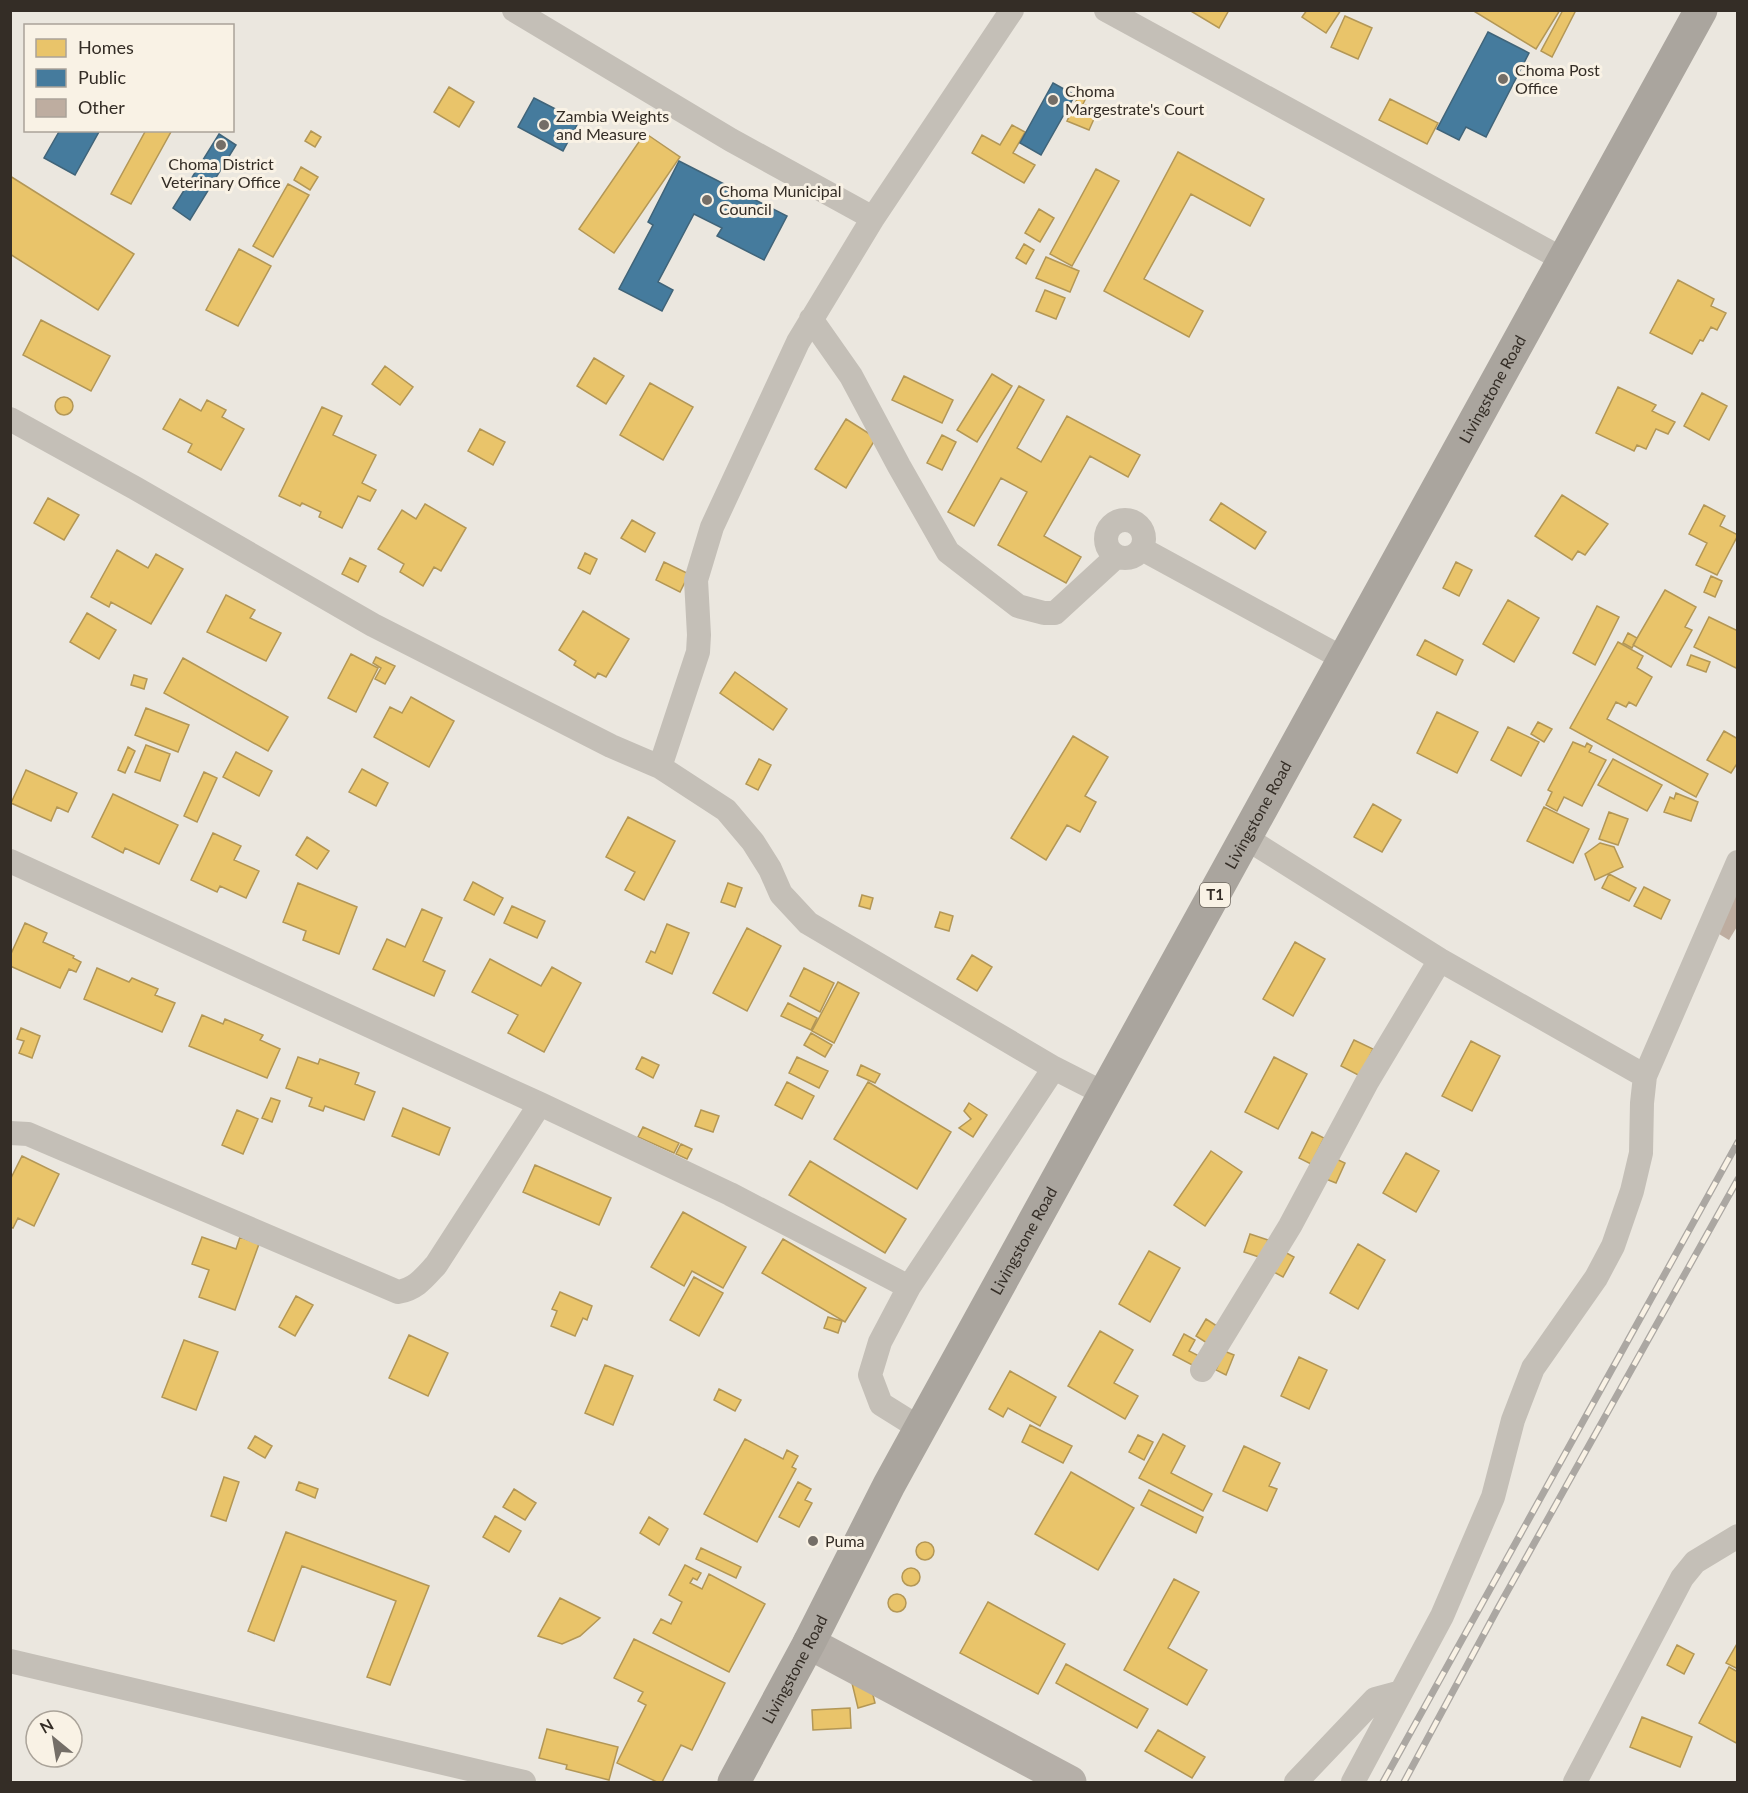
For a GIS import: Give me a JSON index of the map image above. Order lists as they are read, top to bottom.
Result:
{
  "streets": {
    "highway": ["Livingstone Road", "T1"]
  },
  "places": [
    "Choma Post Office",
    "Choma Margestrate's Court",
    "Zambia Weights and Measure",
    "Choma District Veterinary Office",
    "Choma Municipal Council",
    "Puma"
  ],
  "legend": ["Homes", "Public", "Other"],
  "north": "top left"
}
